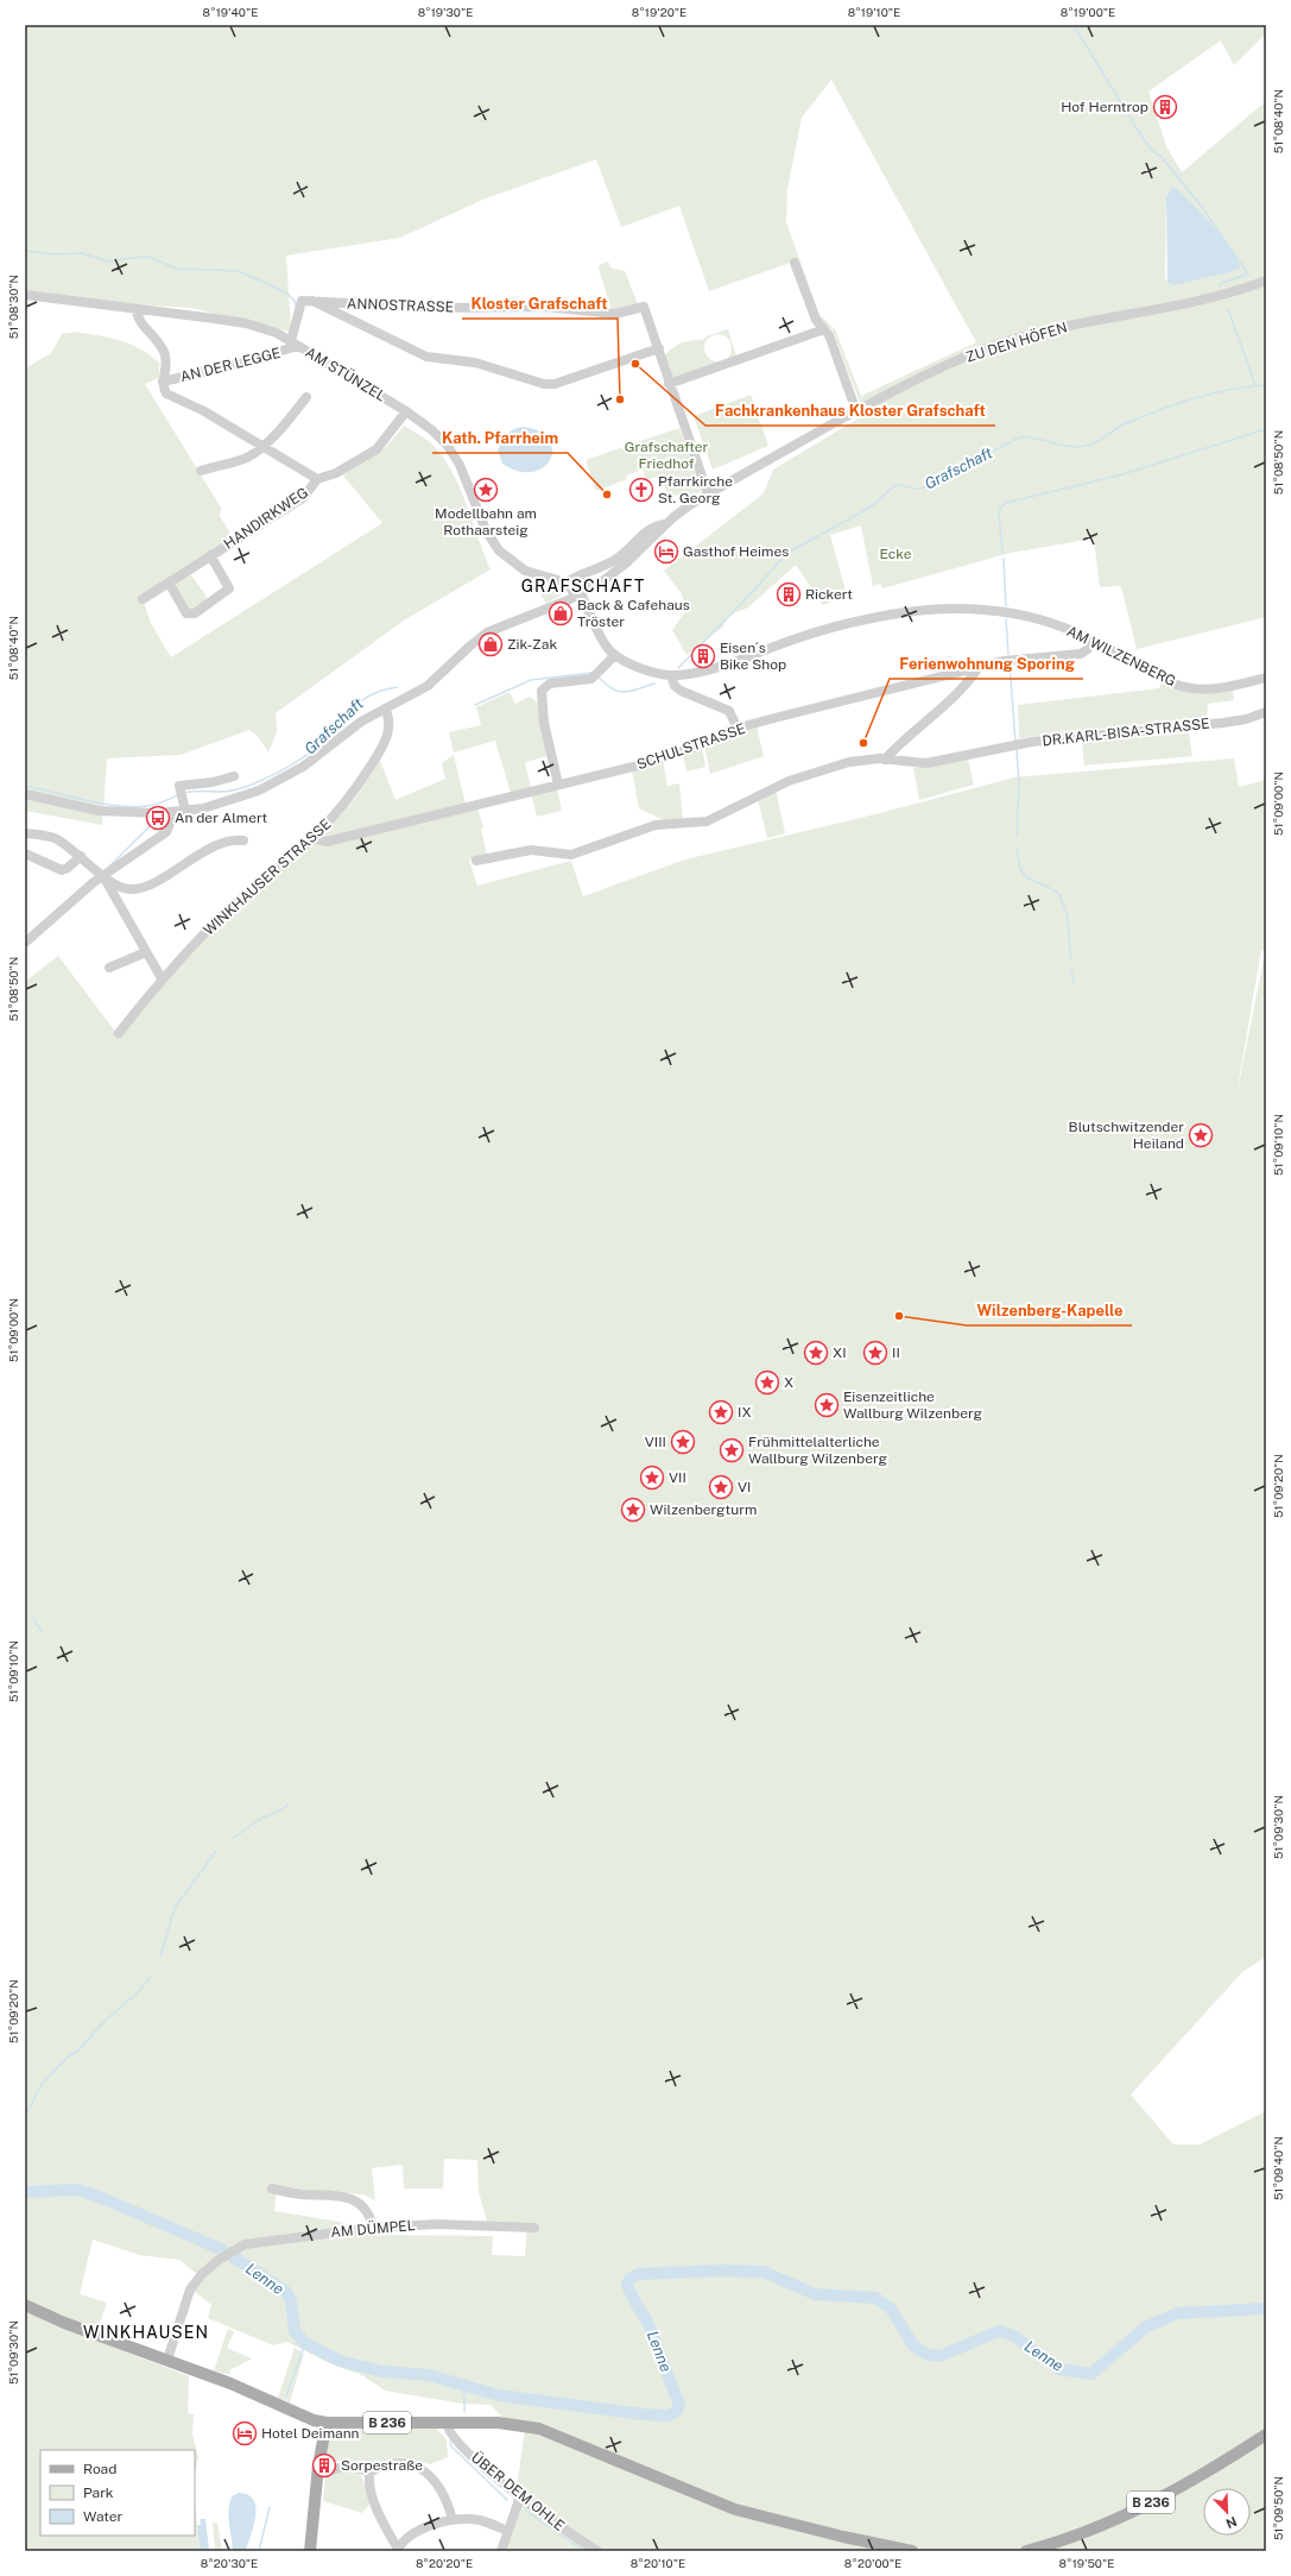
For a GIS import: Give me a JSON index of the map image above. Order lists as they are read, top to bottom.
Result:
{
  "streets": {
    "main road": ["B 236"],
    "street": [
      "ANNOSTRASSE",
      "ZU DEN HÖFEN",
      "AN DER LEGGE",
      "AM STÜNZEL",
      "HANDIRKWEG",
      "AM WILZENBERG",
      "DR.KARL-BISA-STRASSE",
      "SCHULSTRASSE",
      "WINKHAUSER STRASSE",
      "AM DÜMPEL",
      "ÜBER DEM OHLE"
    ]
  },
  "crossings": [
    ["ANNOSTRASSE", "ZU DEN HÖFEN"],
    ["ZU DEN HÖFEN", "AM WILZENBERG"],
    ["ZU DEN HÖFEN", "WINKHAUSER STRASSE"],
    ["AN DER LEGGE", "AM STÜNZEL"],
    ["AM STÜNZEL", "HANDIRKWEG"],
    ["AM WILZENBERG", "SCHULSTRASSE"],
    ["SCHULSTRASSE", "WINKHAUSER STRASSE"],
    ["AM DÜMPEL", "B 236"],
    ["B 236", "ÜBER DEM OHLE"]
  ],
  "districts": ["GRAFSCHAFT", "WINKHAUSEN"],
  "water": ["Grafschaft", "Lenne"],
  "parks": ["Grafschafter Friedhof", "Ecke"],
  "places": {
    "building": [
      "Hof Herntrop",
      "Rickert",
      "Eisen´s Bike Shop",
      "Sorpestraße"
    ],
    "other": [
      "Fachkrankenhaus Kloster Grafschaft",
      "Kloster Grafschaft",
      "Kath. Pfarrheim",
      "Ferienwohnung Sporing",
      "Wilzenberg-Kapelle"
    ],
    "place": [
      "Modellbahn am Rothaarsteig",
      "Blutschwitzender Heiland",
      "XI",
      "II",
      "X",
      "Eisenzeitliche Wallburg Wilzenberg",
      "IX",
      "VIII",
      "Frühmittelalterliche Wallburg Wilzenberg",
      "VII",
      "VI",
      "Wilzenbergturm"
    ],
    "church": ["Pfarrkirche St. Georg"],
    "hotel": ["Gasthof Heimes", "Hotel Deimann"],
    "shop": ["Back & Cafehaus Tröster", "Zik-Zak"],
    "bus stop": ["An der Almert"]
  },
  "legend": ["Road", "Park", "Water"],
  "north": "bottom right",
  "coordinates": [
    "8°19'40\"E",
    "8°19'30\"E",
    "8°19'20\"E",
    "8°19'10\"E",
    "8°19'00\"E",
    "51°08'40\"N",
    "51°08'30\"N",
    "51°08'50\"N",
    "51°09'00\"N",
    "51°09'10\"N",
    "51°09'20\"N",
    "51°09'30\"N",
    "51°09'40\"N",
    "51°09'50\"N",
    "8°20'30\"E",
    "8°20'20\"E",
    "8°20'10\"E",
    "8°20'00\"E",
    "8°19'50\"E"
  ]
}
